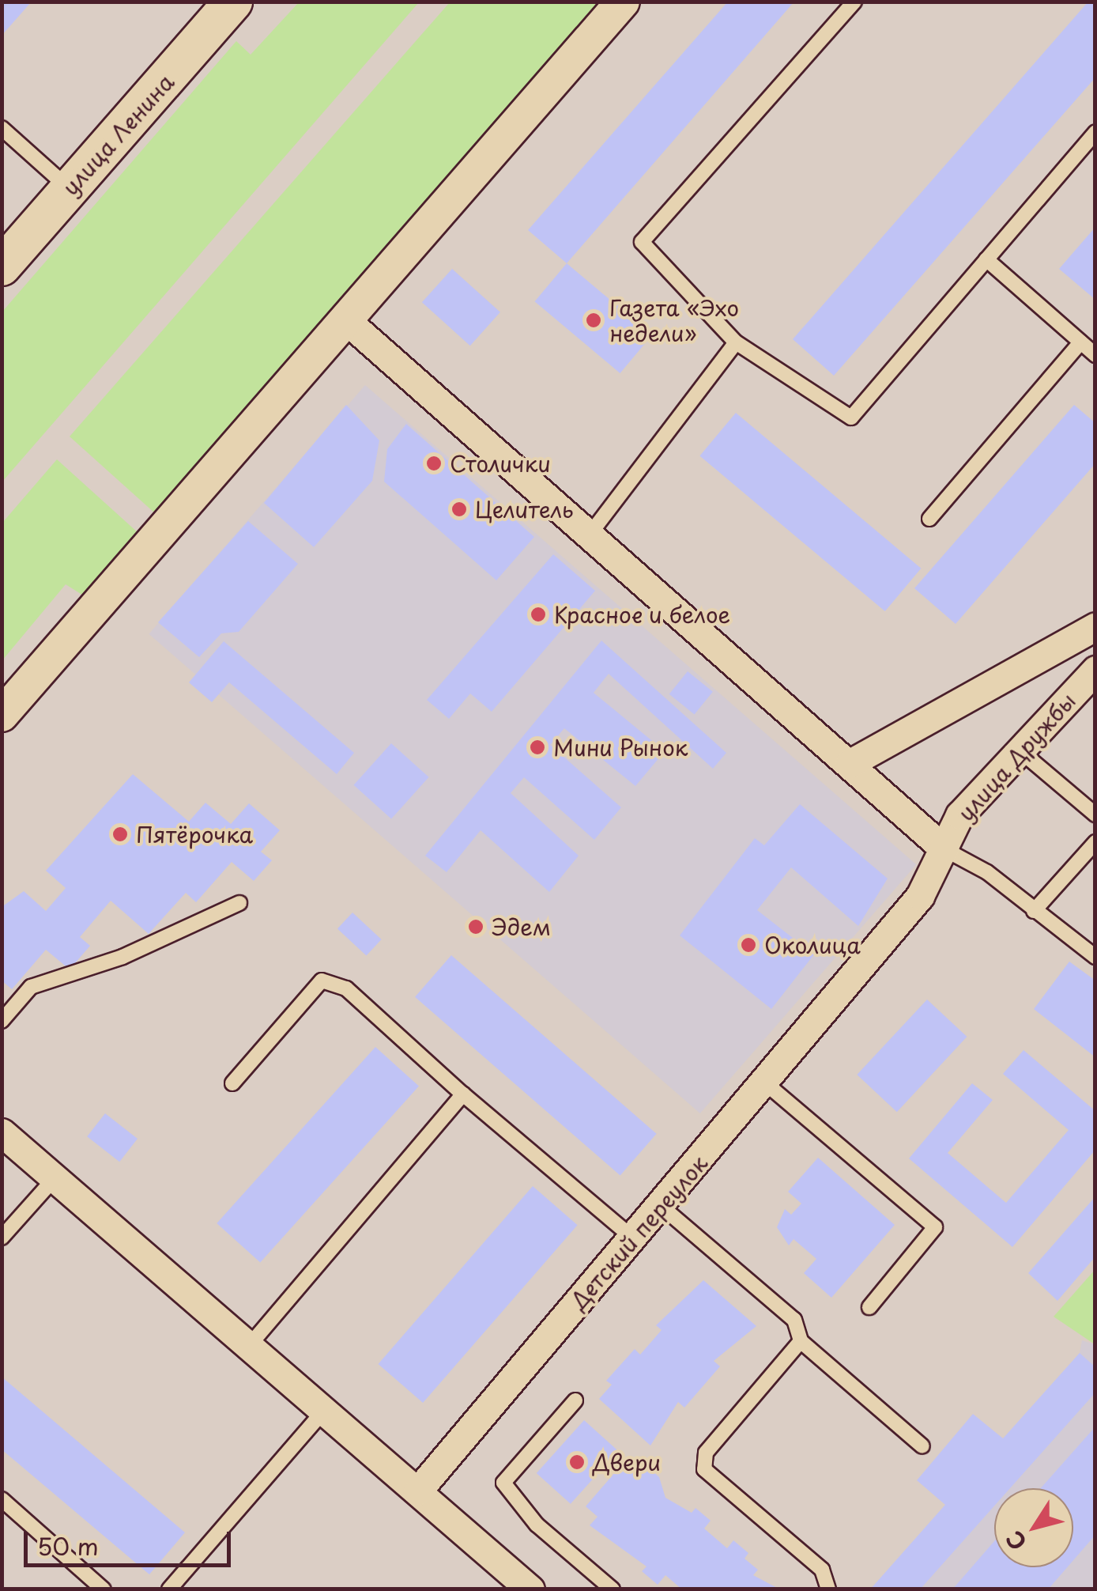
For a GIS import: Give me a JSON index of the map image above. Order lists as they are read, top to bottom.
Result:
{
  "streets": {
    "main road": ["улица Ленина"],
    "street": ["улица Дружбы", "Детский переулок"]
  },
  "crossings": [
    ["улица Дружбы", "Детский переулок"]
  ],
  "places": [
    "Газета «Эхо недели»",
    "Столички",
    "Целитель",
    "Красное и белое",
    "Мини Рынок",
    "Пятёрочка",
    "Эдем",
    "Околица",
    "Двери"
  ],
  "scale_bar": "50 m",
  "north": "bottom left"
}
